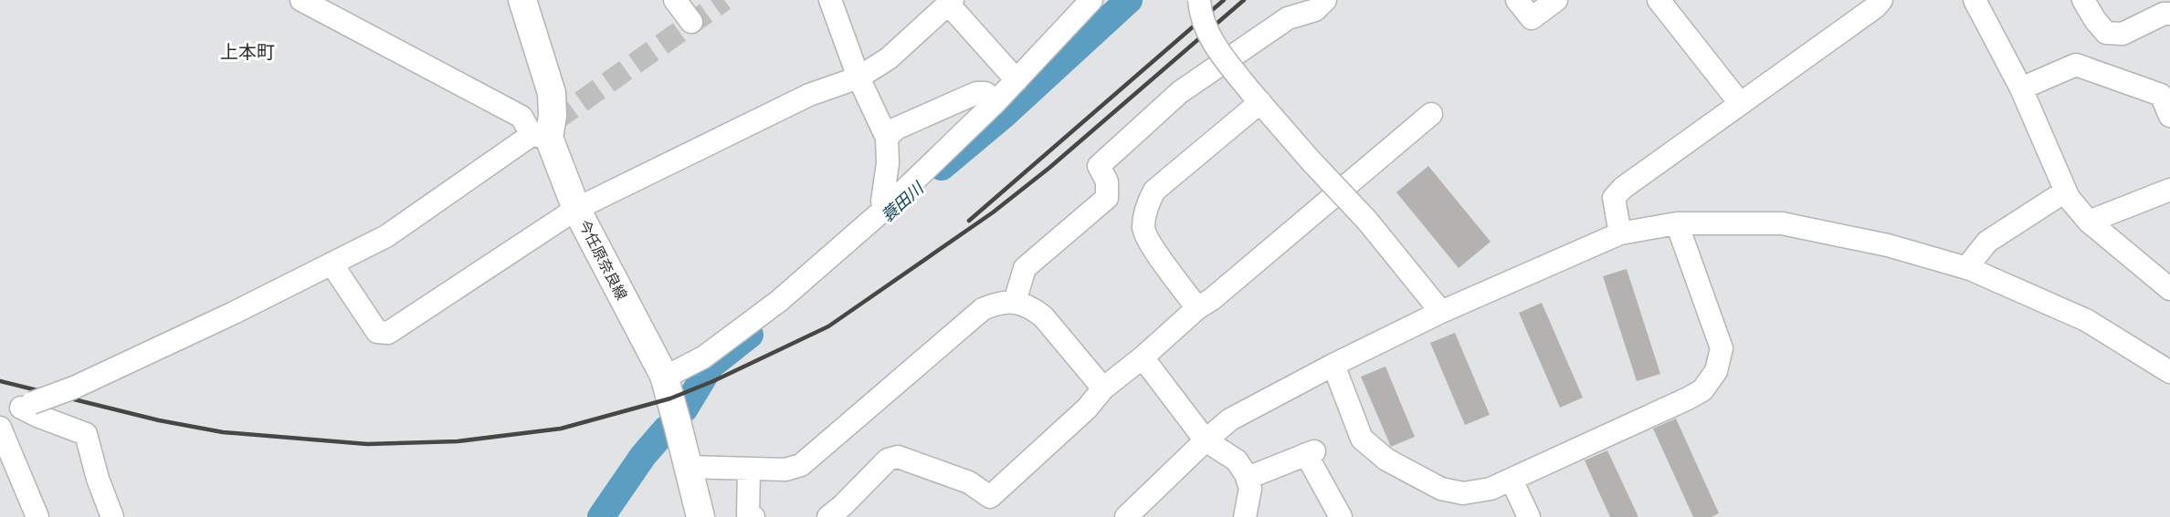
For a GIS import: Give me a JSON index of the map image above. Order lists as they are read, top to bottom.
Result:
{
  "streets": {
    "main road": ["今任原奈良線"]
  },
  "districts": ["上本町"],
  "water": ["蓑田川"]
}
